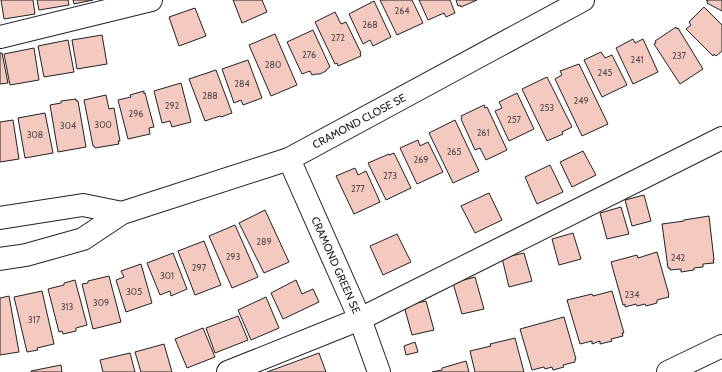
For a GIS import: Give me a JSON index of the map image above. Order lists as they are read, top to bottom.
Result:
{
  "streets": {
    "street": ["CRAMOND CLOSE SE", "CRAMOND GREEN SE"]
  },
  "crossings": [
    ["CRAMOND CLOSE SE", "CRAMOND GREEN SE"]
  ],
  "house_numbers": [
    "264",
    "268",
    "272",
    "276",
    "237",
    "241",
    "280",
    "245",
    "284",
    "288",
    "249",
    "292",
    "253",
    "296",
    "257",
    "300",
    "304",
    "261",
    "308",
    "265",
    "269",
    "273",
    "277",
    "289",
    "293",
    "242",
    "297",
    "301",
    "305",
    "234",
    "309",
    "313",
    "317"
  ]
}
